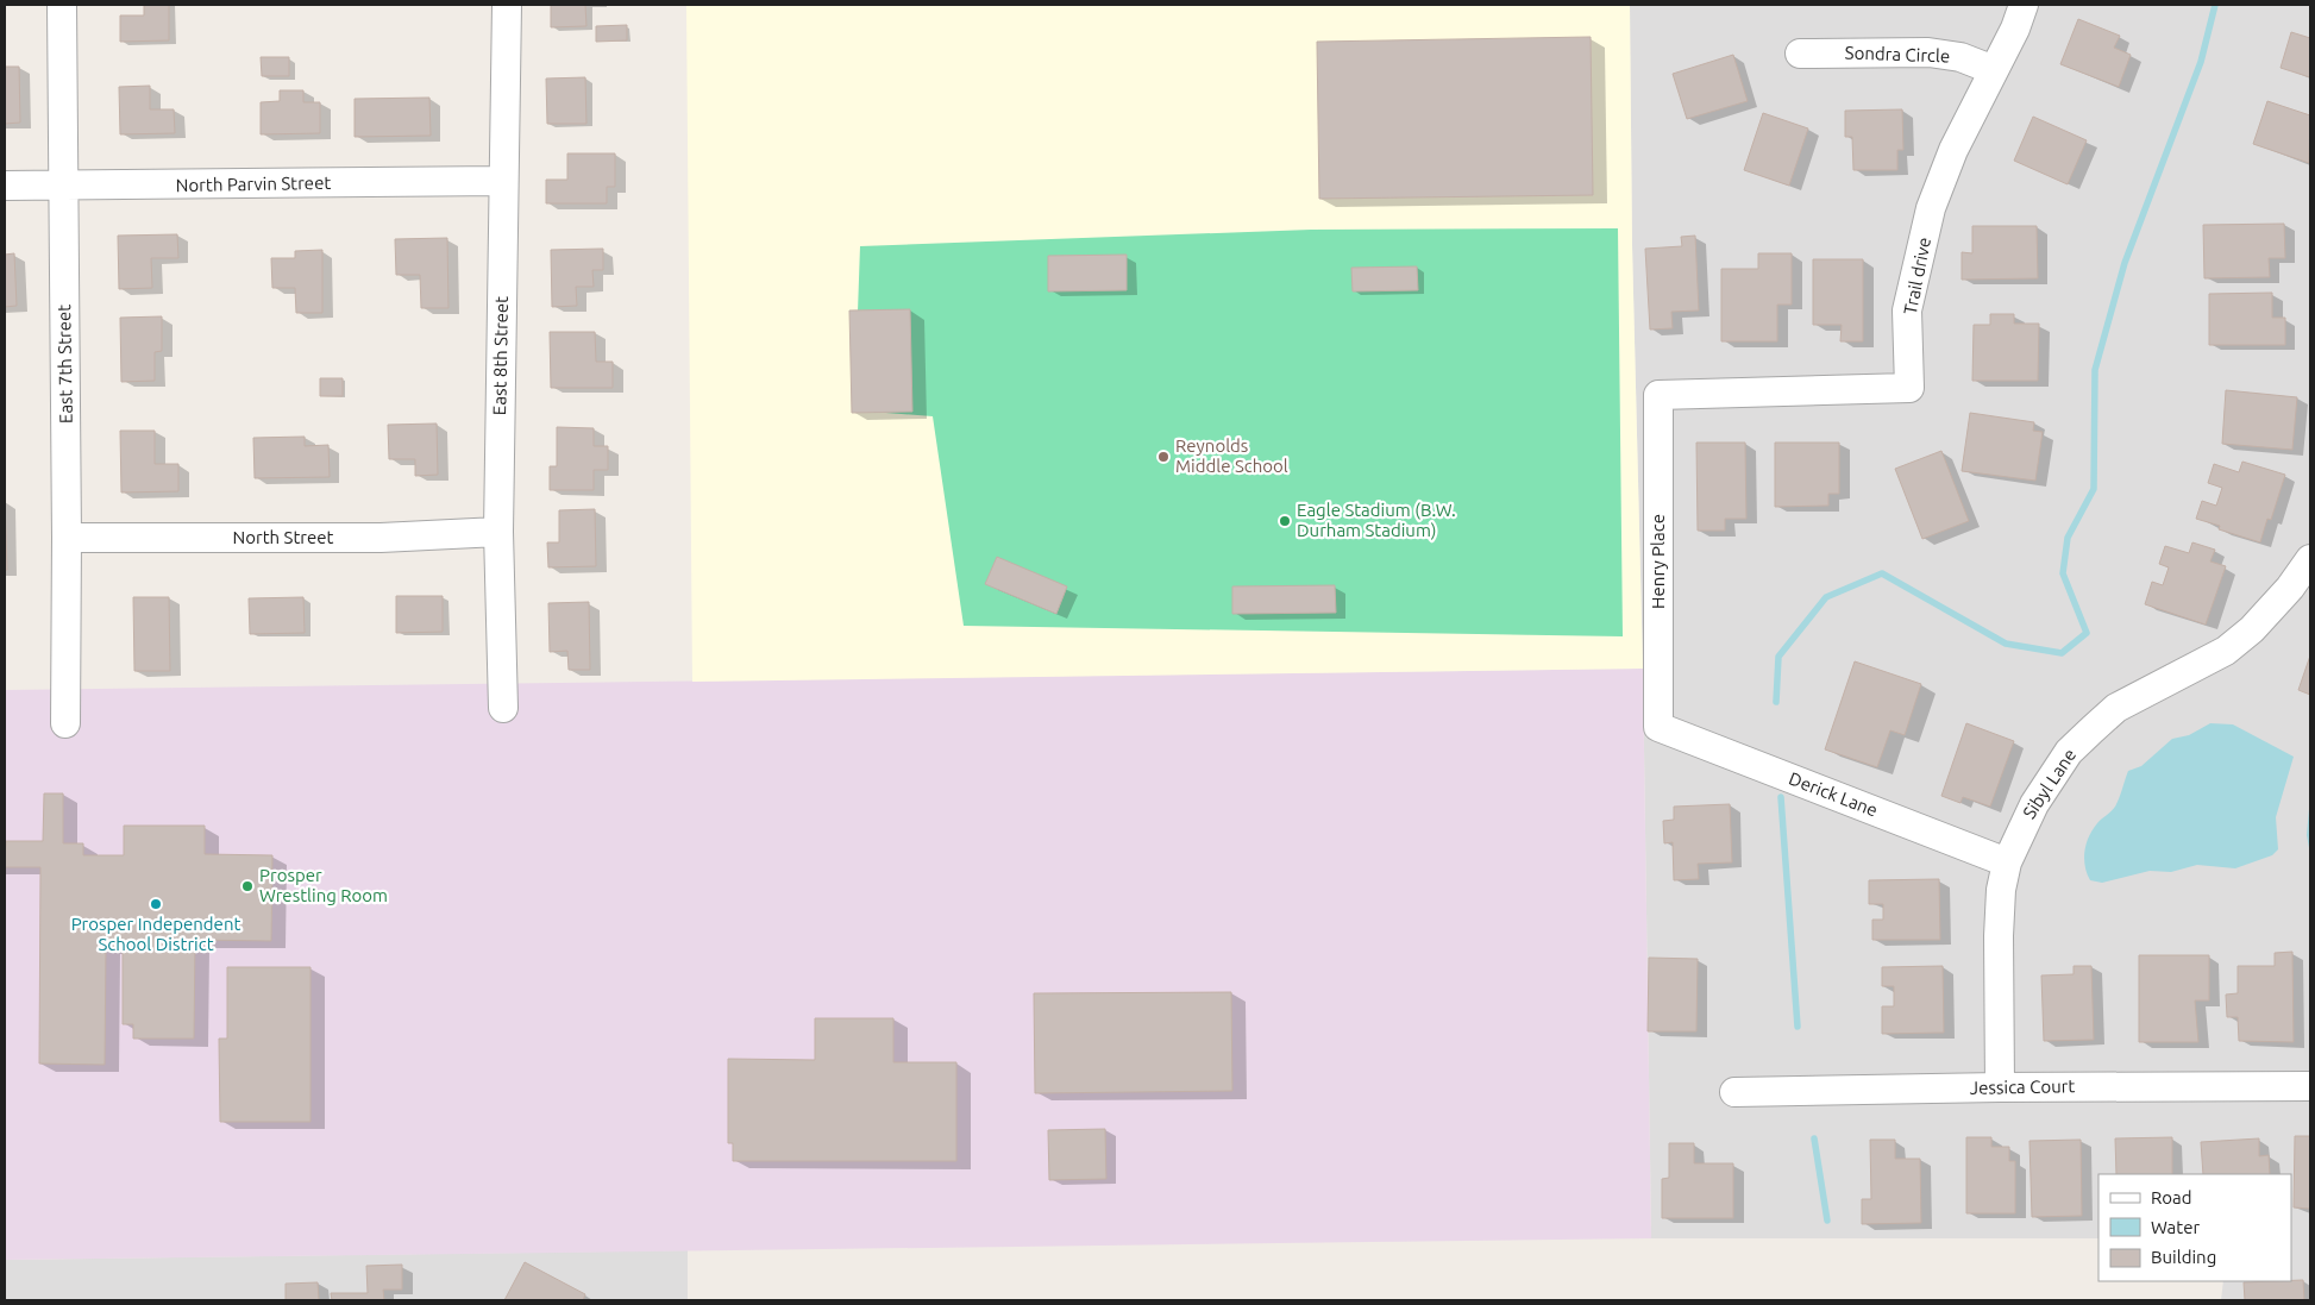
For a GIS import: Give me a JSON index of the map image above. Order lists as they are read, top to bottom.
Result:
{
  "streets": {
    "street": [
      "Sondra Circle",
      "North Parvin Street",
      "Trail drive",
      "East 8th Street",
      "East 7th Street",
      "North Street",
      "Henry Place",
      "Sibyl Lane",
      "Derick Lane",
      "Jessica Court"
    ]
  },
  "crossings": [
    ["Sondra Circle", "Trail drive"],
    ["North Parvin Street", "East 8th Street"],
    ["North Parvin Street", "East 7th Street"],
    ["Trail drive", "Henry Place"],
    ["East 8th Street", "North Street"],
    ["East 7th Street", "North Street"],
    ["Henry Place", "Derick Lane"],
    ["Sibyl Lane", "Derick Lane"],
    ["Sibyl Lane", "Jessica Court"]
  ],
  "places": [
    "Reynolds Middle School",
    "Eagle Stadium (B.W. Durham Stadium)",
    "Prosper Wrestling Room",
    "Prosper Independent School District"
  ],
  "legend": ["Road", "Water", "Building"]
}
